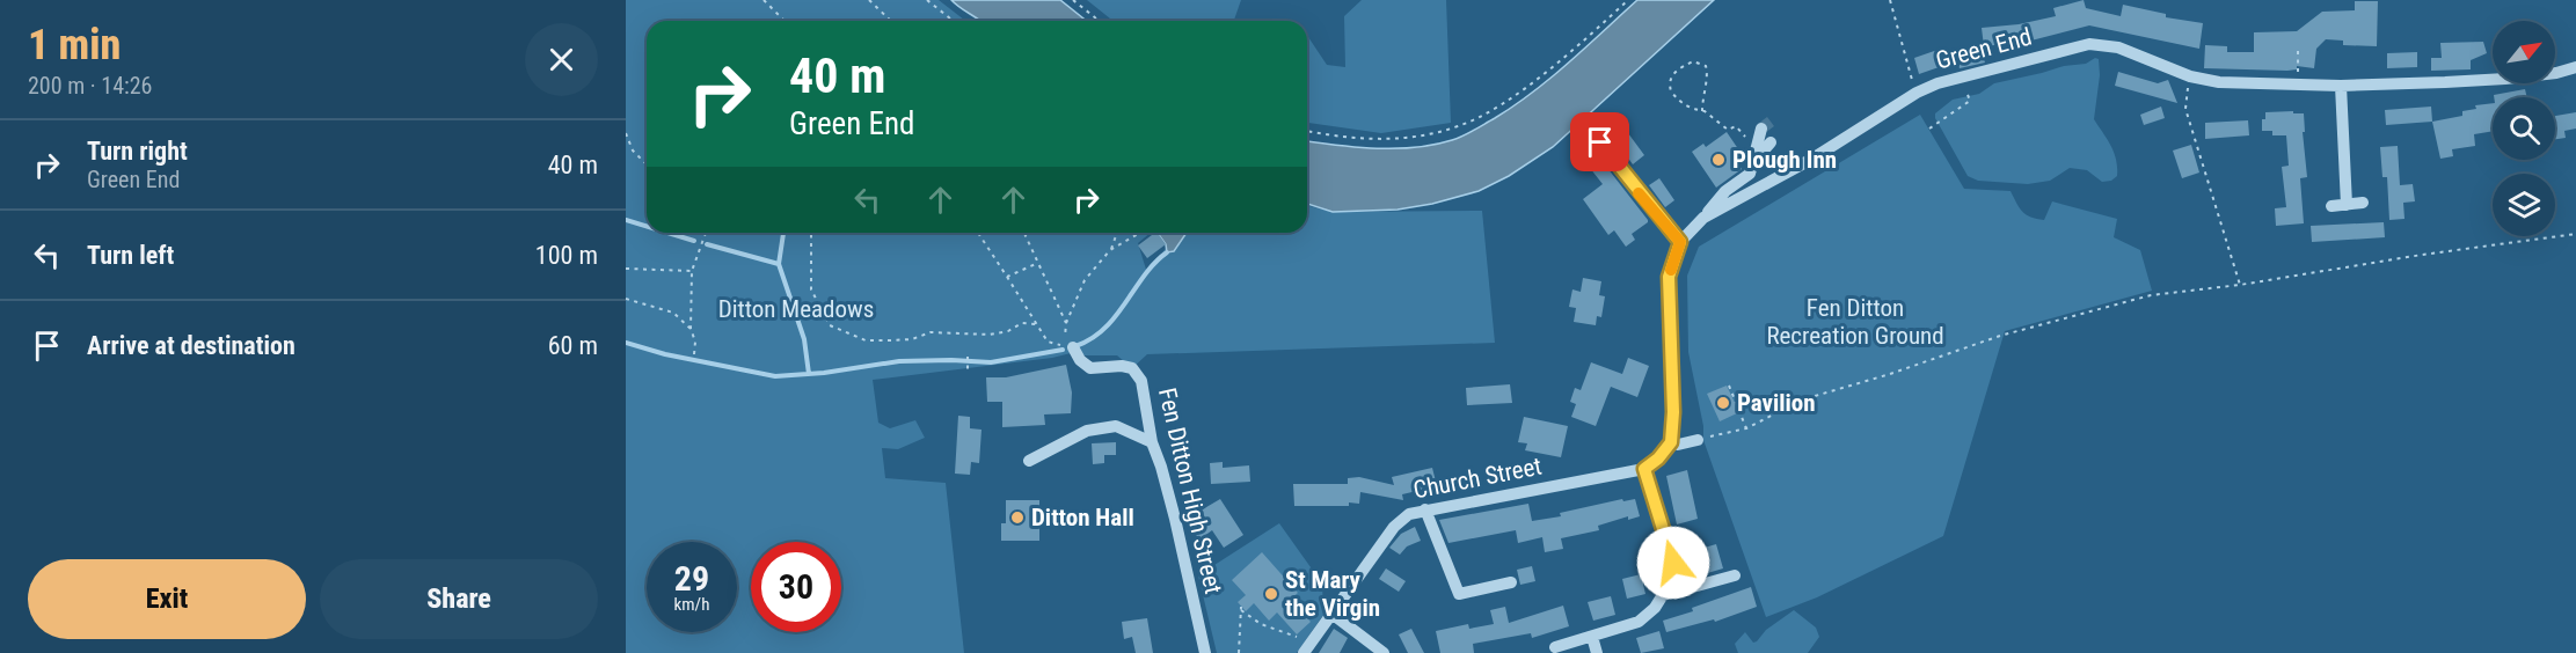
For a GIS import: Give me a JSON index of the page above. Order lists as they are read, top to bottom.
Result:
{
  "streets": {
    "street": ["Green End", "Church Street", "Fen Ditton High Street"]
  },
  "parks": ["Fen Ditton Recreation Ground", "Ditton Meadows"],
  "places": [
    "Plough Inn",
    "Pavilion",
    "Ditton Hall",
    "St Mary the Virgin"
  ],
  "north": "top right",
  "page": {
    "heading": ["1 min", "200 m · 14:26"],
    "turn": ["40 m", "Green End"],
    "list": [
      {
        "name": "Turn right",
        "note": "Green End",
        "value": "40 m"
      },
      {
        "name": "Turn left",
        "value": "100 m"
      },
      {
        "name": "Arrive at destination",
        "value": "60 m"
      }
    ],
    "speed": "29 km/h",
    "limit": "30",
    "buttons": ["Exit", "Share"]
  }
}
